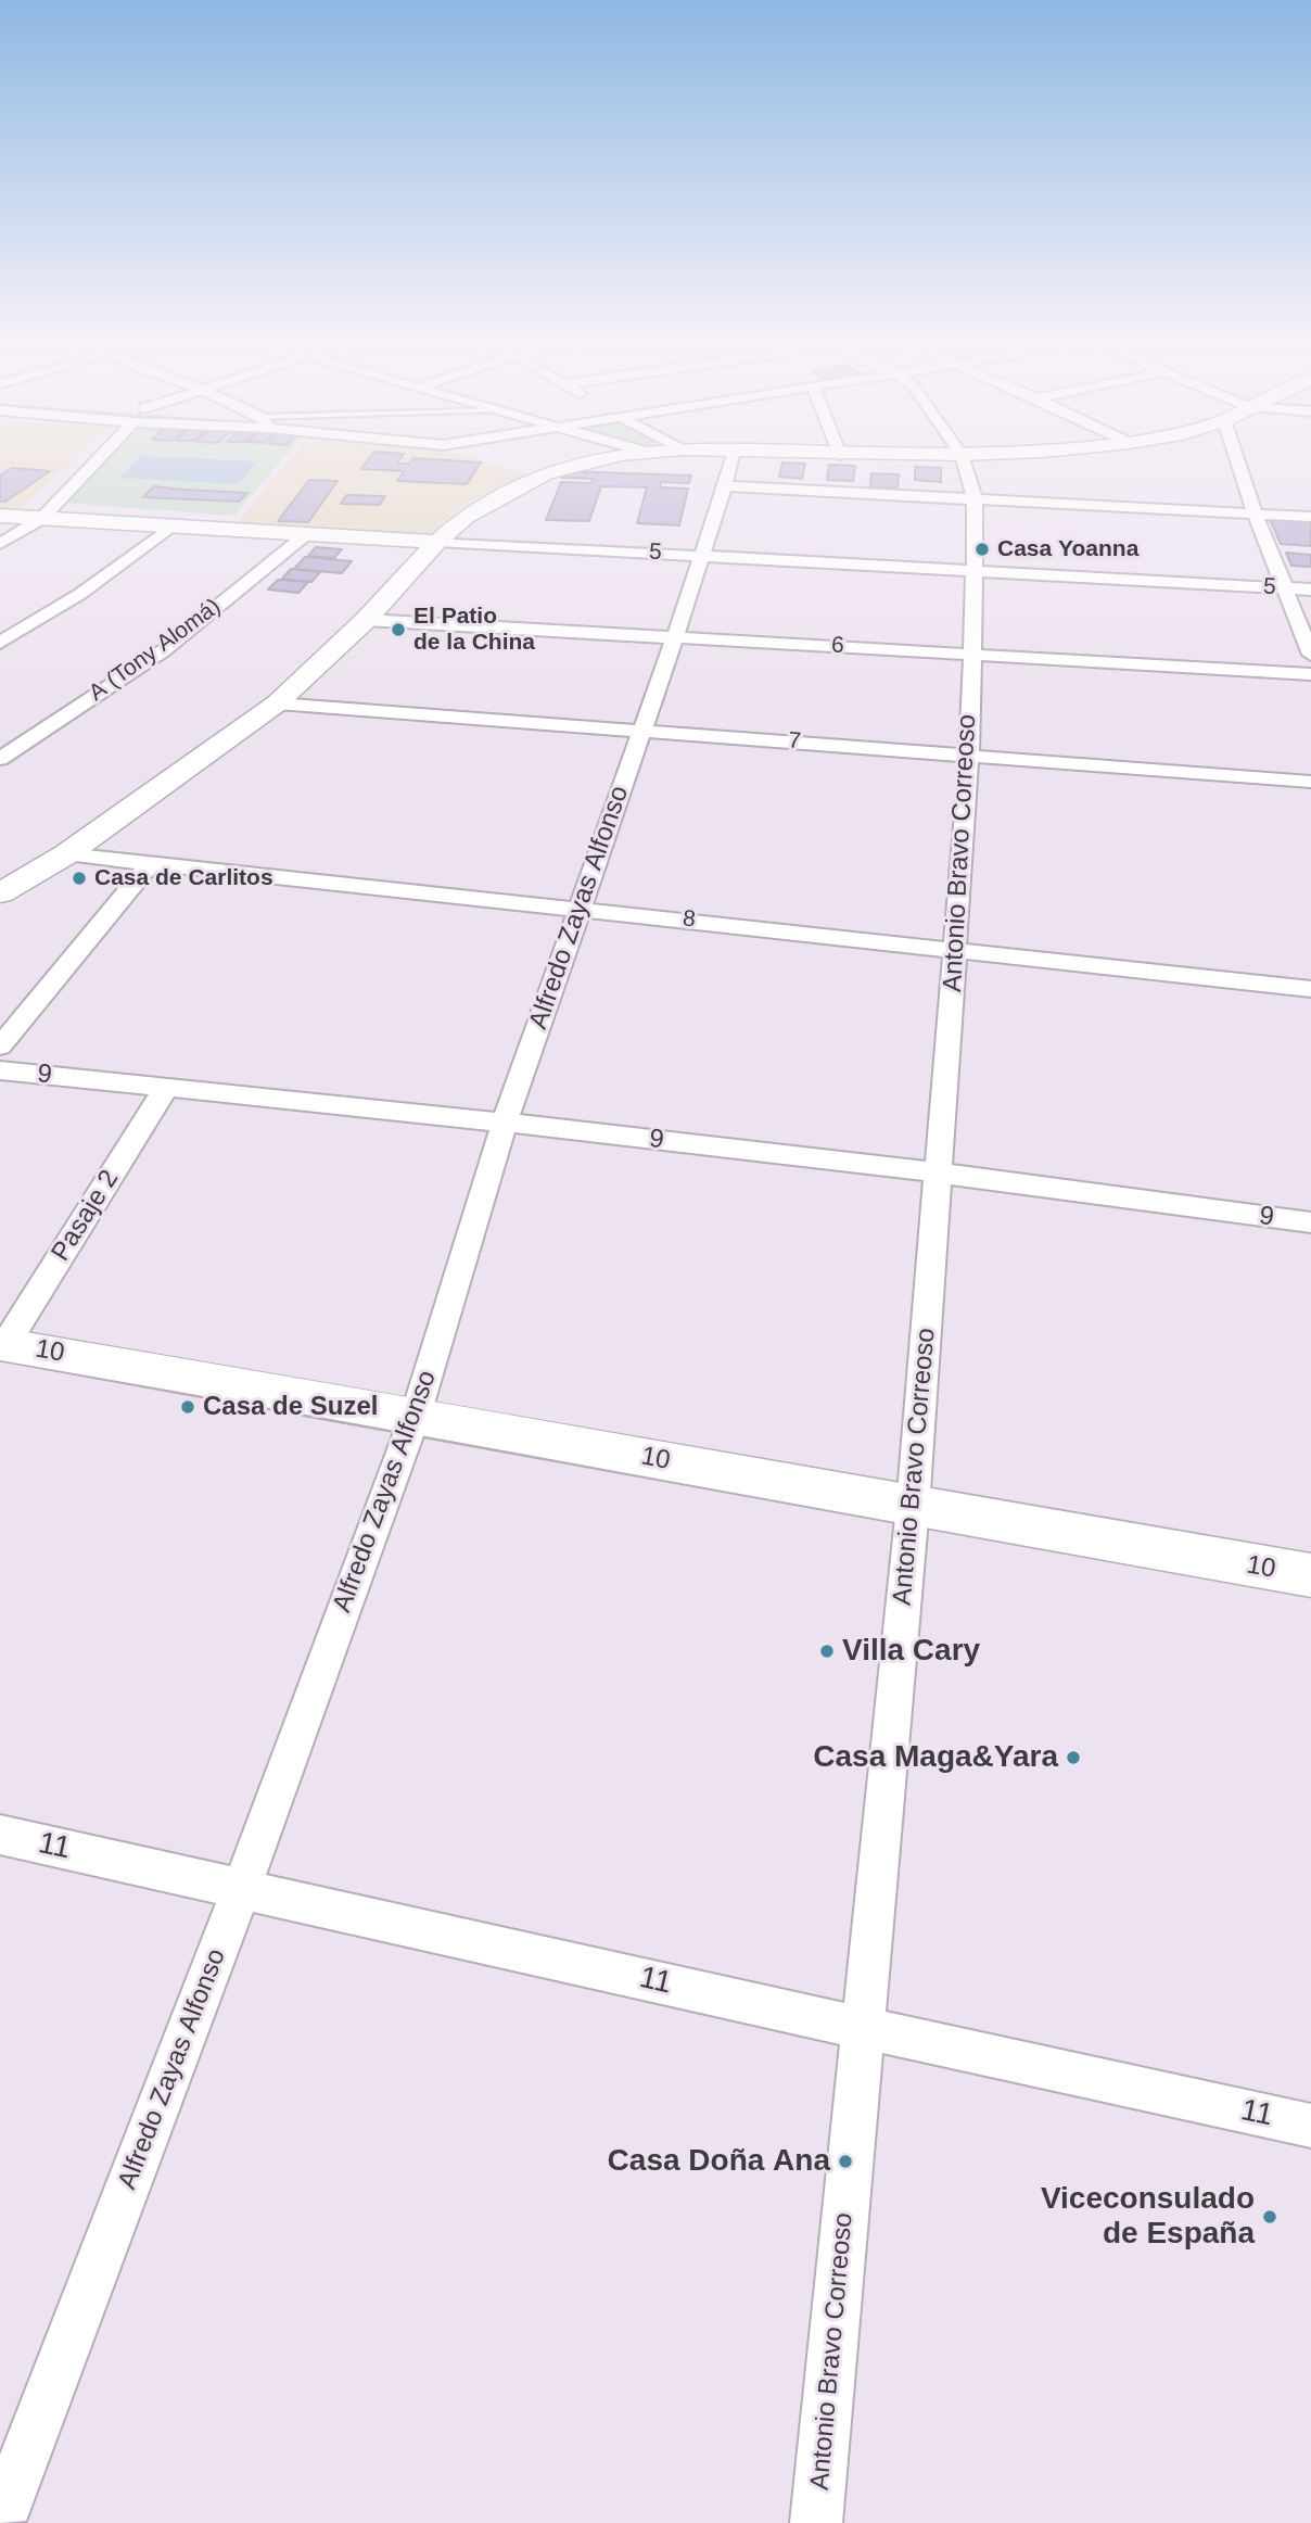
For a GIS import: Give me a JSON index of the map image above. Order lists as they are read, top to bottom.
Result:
{
  "streets": {
    "main road": ["5", "10"],
    "street": [
      "6",
      "A (Tony Alomá)",
      "7",
      "Antonio Bravo Correoso",
      "Alfredo Zayas Alfonso",
      "8",
      "9",
      "Pasaje 2",
      "11"
    ]
  },
  "crossings": [
    ["5", "A (Tony Alomá)"],
    ["5", "Antonio Bravo Correoso"],
    ["5", "Alfredo Zayas Alfonso"],
    ["6", "Antonio Bravo Correoso"],
    ["6", "Alfredo Zayas Alfonso"],
    ["7", "Antonio Bravo Correoso"],
    ["7", "Alfredo Zayas Alfonso"],
    ["Antonio Bravo Correoso", "8"],
    ["Antonio Bravo Correoso", "9"],
    ["Antonio Bravo Correoso", "10"],
    ["Antonio Bravo Correoso", "11"],
    ["Alfredo Zayas Alfonso", "8"],
    ["Alfredo Zayas Alfonso", "9"],
    ["Alfredo Zayas Alfonso", "10"],
    ["Alfredo Zayas Alfonso", "11"],
    ["9", "Pasaje 2"],
    ["Pasaje 2", "10"]
  ],
  "places": [
    "Casa Yoanna",
    "El Patio de la China",
    "Casa de Carlitos",
    "Casa de Suzel",
    "Villa Cary",
    "Casa Maga&Yara",
    "Casa Doña Ana",
    "Viceconsulado de España"
  ]
}
